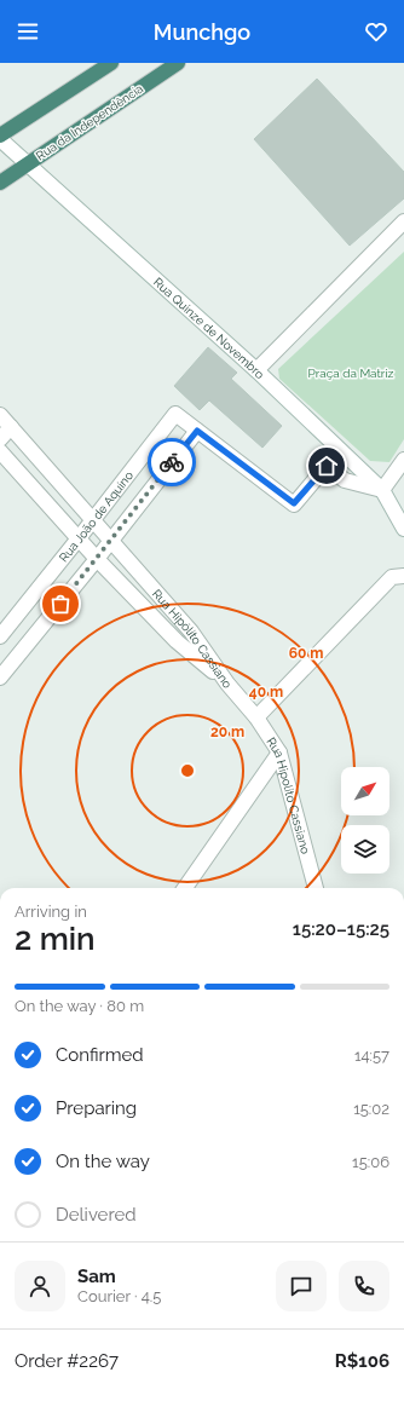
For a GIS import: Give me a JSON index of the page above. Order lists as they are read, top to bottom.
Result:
{
  "streets": {
    "highway": ["Rua da Independência"],
    "street": [
      "Rua Quinze de Novembro",
      "Rua João de Aquino",
      "Rua Hipólito Cassiano",
      "Rua Hipolito Cassiano"
    ]
  },
  "crossings": [
    ["Rua da Independência", "Rua Quinze de Novembro"],
    ["Rua João de Aquino", "Rua Hipólito Cassiano"],
    ["Rua Hipólito Cassiano", "Rua Hipolito Cassiano"]
  ],
  "parks": ["Praça da Matriz"],
  "north": "top right",
  "page": {
    "header": "Munchgo",
    "heading": ["2 min", "Arriving in", "15:20–15:25"],
    "panel": [
      "Sam",
      "Courier · 4.5",
      "Order #2267",
      "R$106"
    ],
    "bar": "On the way · 80 m",
    "list": [
      ["Confirmed", "14:57"],
      ["Preparing", "15:02"],
      ["On the way", "15:06"],
      "Delivered"
    ]
  },
  "rings": ["60 m", "40 m", "20 m"]
}
